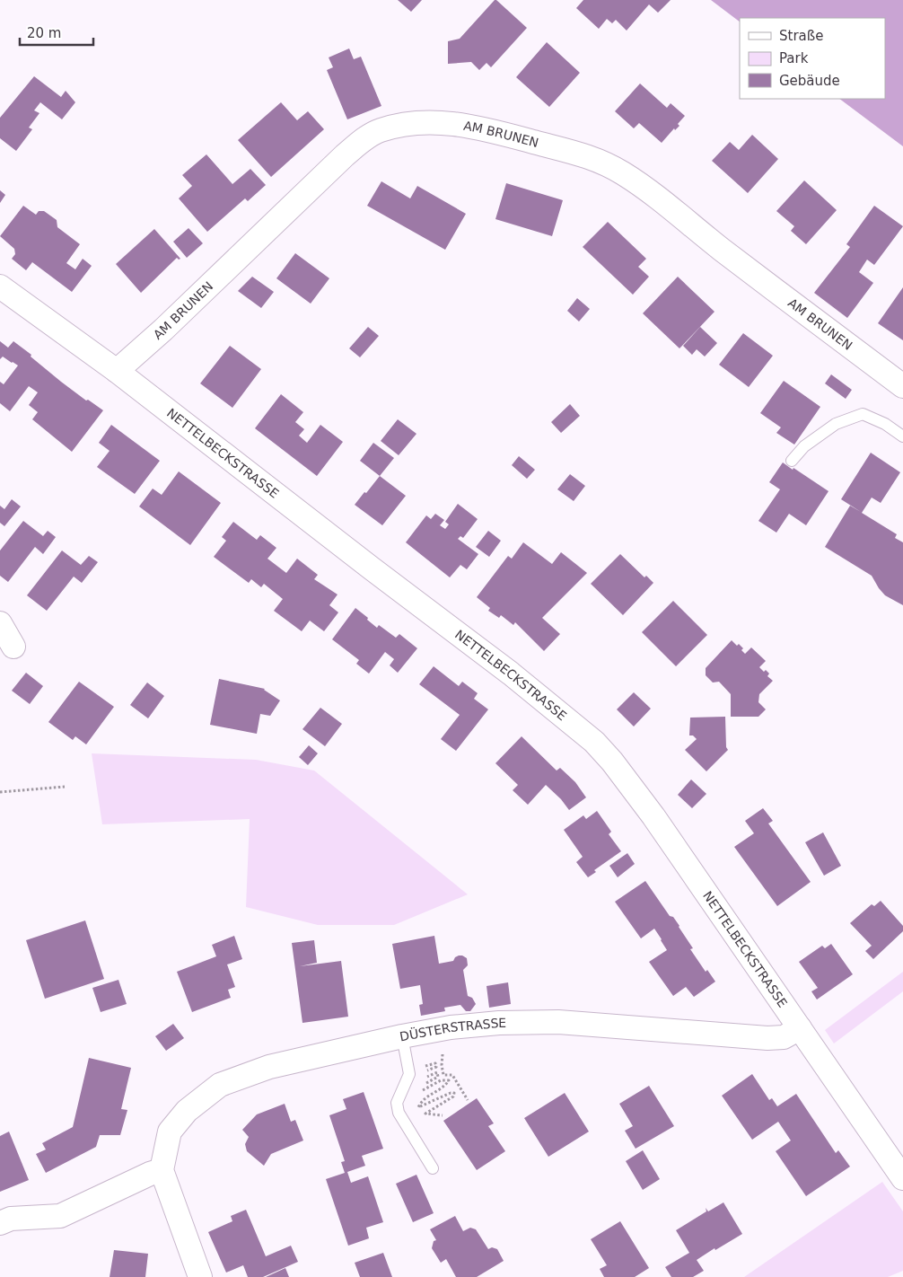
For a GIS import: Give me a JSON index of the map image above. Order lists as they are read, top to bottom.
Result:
{
  "streets": {
    "street": ["AM BRUNEN", "NETTELBECKSTRASSE", "DÜSTERSTRASSE"]
  },
  "crossings": [
    ["AM BRUNEN", "NETTELBECKSTRASSE"],
    ["NETTELBECKSTRASSE", "DÜSTERSTRASSE"]
  ],
  "legend": ["Straße", "Park", "Gebäude"],
  "scale_bar": "20 m"
}
